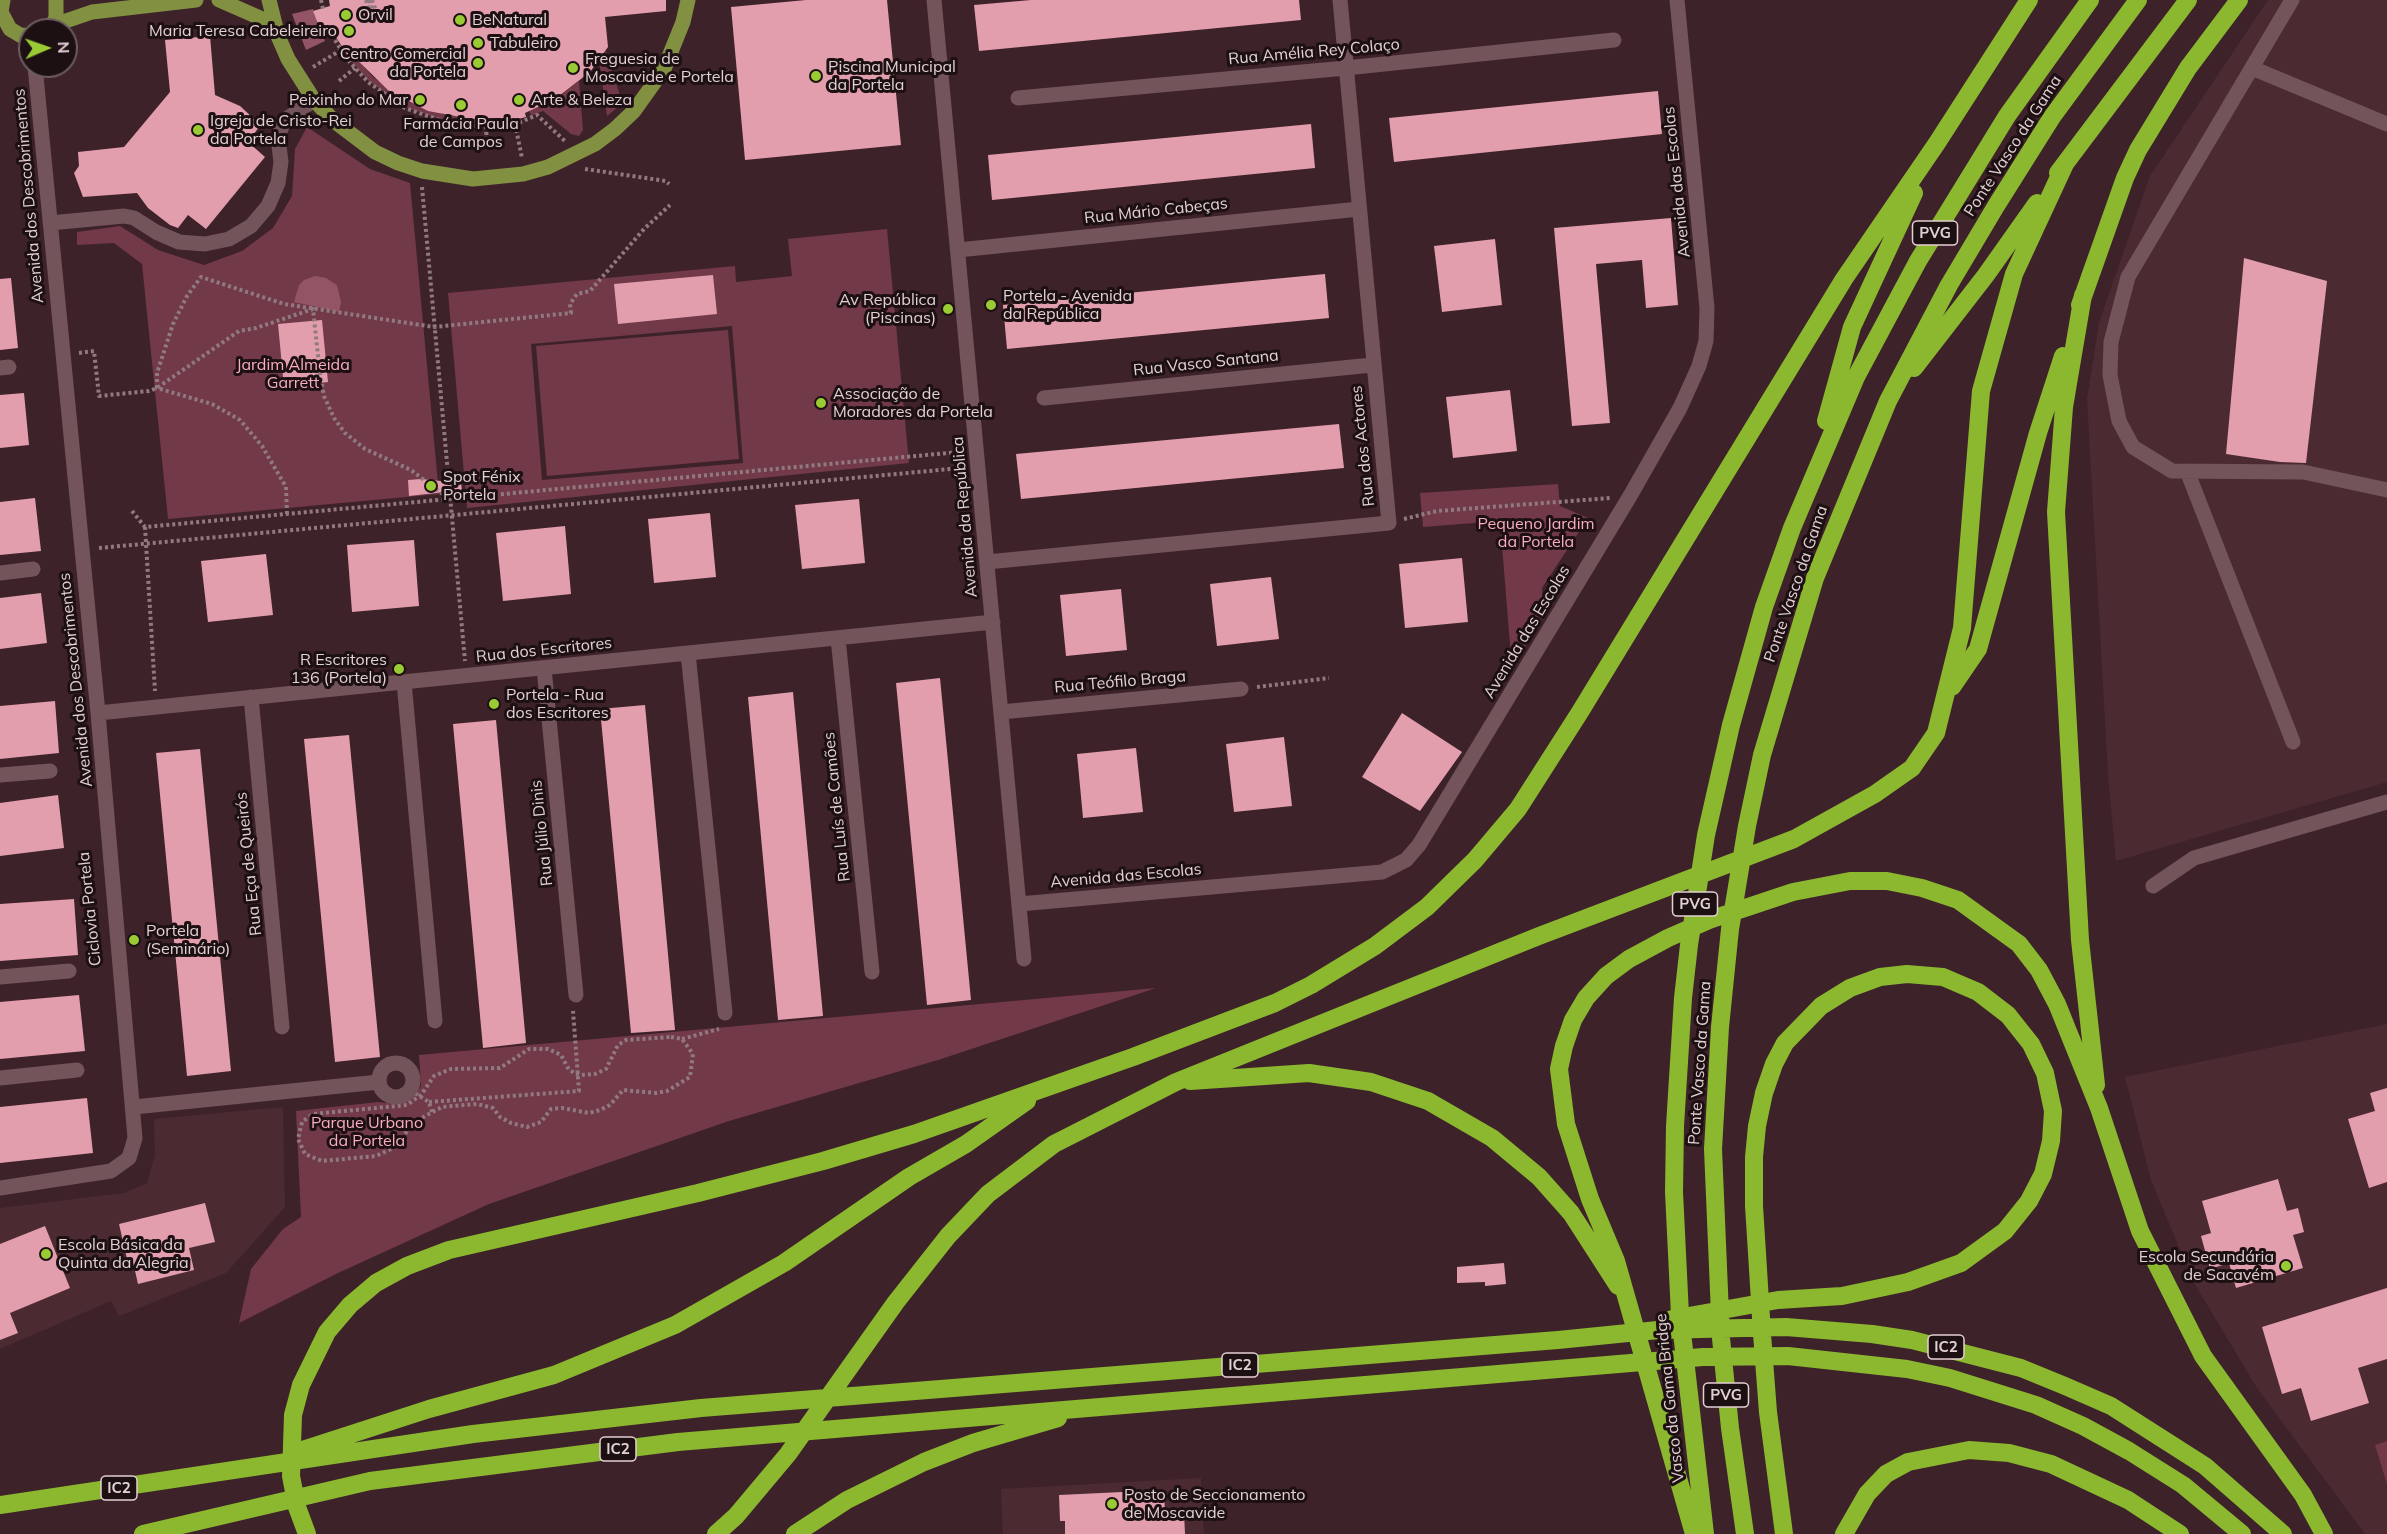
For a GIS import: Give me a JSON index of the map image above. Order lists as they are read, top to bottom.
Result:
{
  "streets": {
    "highway": [
      "Ponte Vasco da Gama",
      "PVG",
      "IC2",
      "Vasco da Gama Bridge"
    ],
    "street": [
      "Rua Amélia Rey Colaço",
      "Avenida das Escolas",
      "Avenida dos Descobrimentos",
      "Rua Mário Cabeças",
      "Rua Vasco Santana",
      "Rua dos Actores",
      "Avenida da República",
      "Rua dos Escritores",
      "Rua Teófilo Braga",
      "Rua Luís de Camões",
      "Rua Júlio Dinis",
      "Rua Eça de Queirós"
    ]
  },
  "crossings": [
    ["Rua Amélia Rey Colaço", "Rua dos Actores"],
    ["Ponte Vasco da Gama", "Vasco da Gama Bridge"],
    ["Avenida das Escolas", "Avenida da República"],
    ["Avenida dos Descobrimentos", "Rua dos Escritores"],
    ["Rua Mário Cabeças", "Rua dos Actores"],
    ["Rua Mário Cabeças", "Avenida da República"],
    ["Rua Vasco Santana", "Rua dos Actores"],
    ["Rua dos Actores", "Avenida da República"],
    ["Avenida da República", "Rua dos Escritores"],
    ["Avenida da República", "Rua Teófilo Braga"],
    ["Rua dos Escritores", "Rua Luís de Camões"],
    ["Rua dos Escritores", "Rua Júlio Dinis"],
    ["Rua dos Escritores", "Rua Eça de Queirós"]
  ],
  "parks": ["Jardim Almeida Garrett", "Pequeno Jardim da Portela", "Parque Urbano da Portela"],
  "places": [
    "Orvil",
    "BeNatural",
    "Maria Teresa Cabeleireiro",
    "Tabuleiro",
    "Centro Comercial da Portela",
    "Freguesia de Moscavide e Portela",
    "Piscina Municipal da Portela",
    "Peixinho do Mar",
    "Arte & Beleza",
    "Farmácia Paula de Campos",
    "Igreja de Cristo-Rei da Portela",
    "Portela - Avenida da República",
    "Av República (Piscinas)",
    "Associação de Moradores da Portela",
    "Spot Fénix Portela",
    "R Escritores 136 (Portela)",
    "Portela - Rua dos Escritores",
    "Portela (Seminário)",
    "Escola Básica da Quinta da Alegria",
    "Escola Secundária de Sacavém",
    "Posto de Seccionamento de Moscavide"
  ],
  "north": "right"
}
